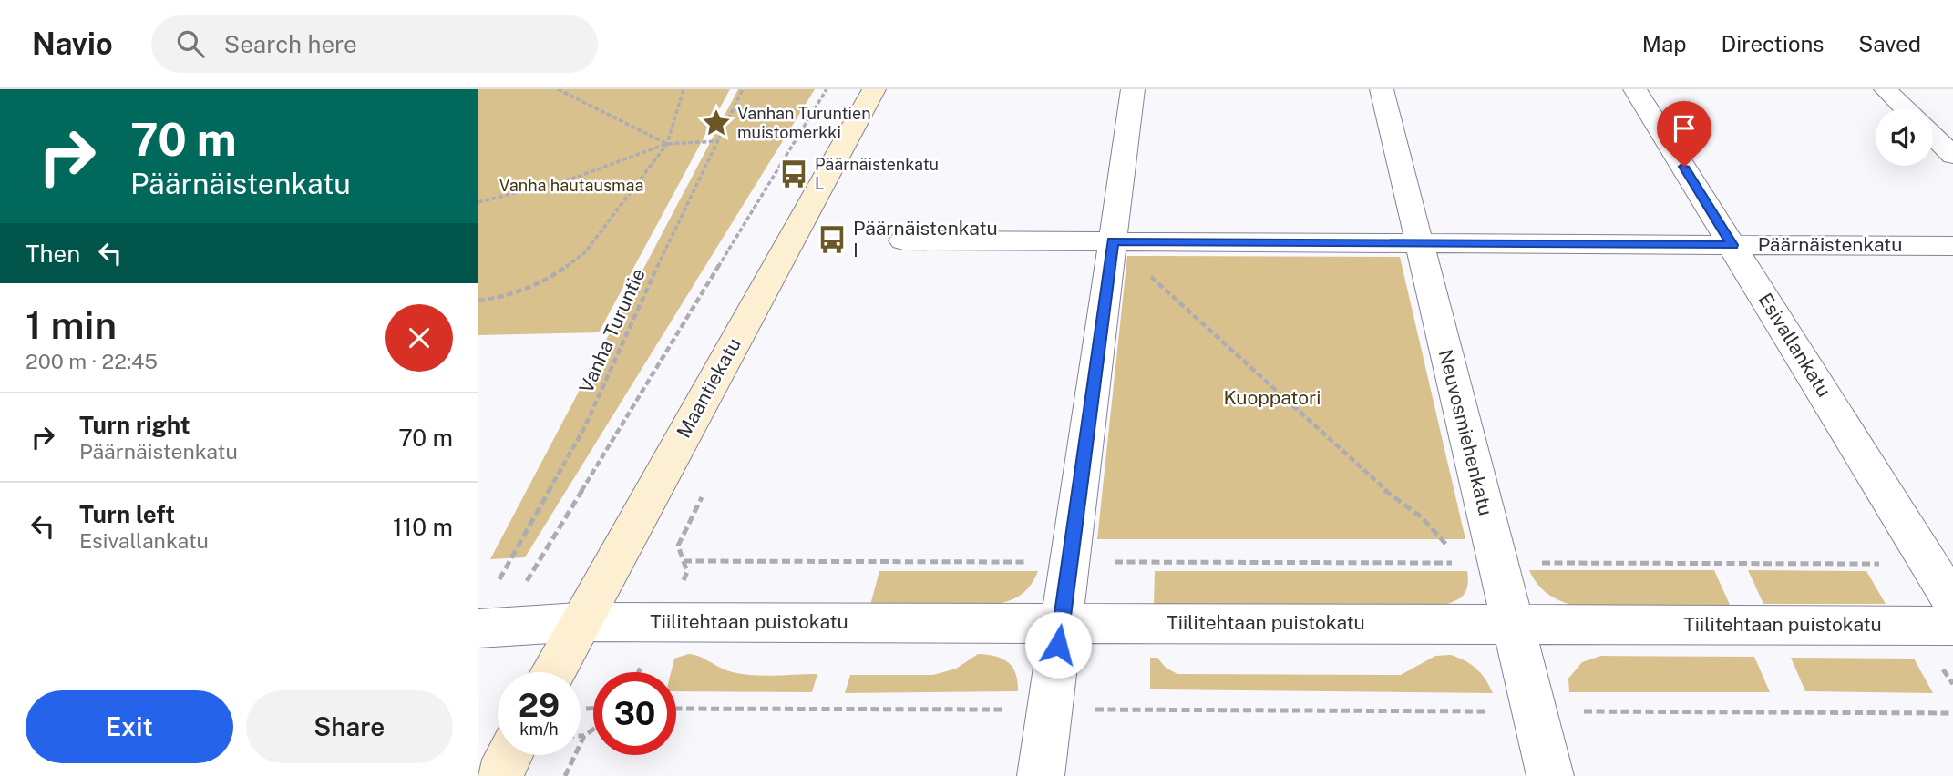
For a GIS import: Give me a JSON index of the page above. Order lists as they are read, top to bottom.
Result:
{
  "streets": {
    "main road": ["Maantiekatu"],
    "street": [
      "Päärnäistenkatu",
      "Esivallankatu",
      "Neuvosmiehenkatu",
      "Tiilitehtaan puistokatu"
    ],
    "path": ["Vanha Turuntie"]
  },
  "crossings": [
    ["Päärnäistenkatu", "Esivallankatu"],
    ["Päärnäistenkatu", "Neuvosmiehenkatu"],
    ["Maantiekatu", "Tiilitehtaan puistokatu"],
    ["Neuvosmiehenkatu", "Tiilitehtaan puistokatu"]
  ],
  "parks": ["Vanha hautausmaa", "Kuoppatori"],
  "places": {
    "place": ["Vanhan Turuntien muistomerkki"],
    "bus stop": ["Päärnäistenkatu L", "Päärnäistenkatu I"]
  },
  "page": {
    "header": "Navio",
    "search": "Search here",
    "nav": ["Map", "Directions", "Saved"],
    "turn": ["70 m", "Päärnäistenkatu"],
    "then": "Then",
    "heading": ["1 min", "200 m · 22:45"],
    "list": [
      {
        "name": "Turn right",
        "note": "Päärnäistenkatu",
        "value": "70 m"
      },
      {
        "name": "Turn left",
        "note": "Esivallankatu",
        "value": "110 m"
      }
    ],
    "speed": "29 km/h",
    "limit": "30",
    "buttons": ["Exit", "Share"]
  }
}
